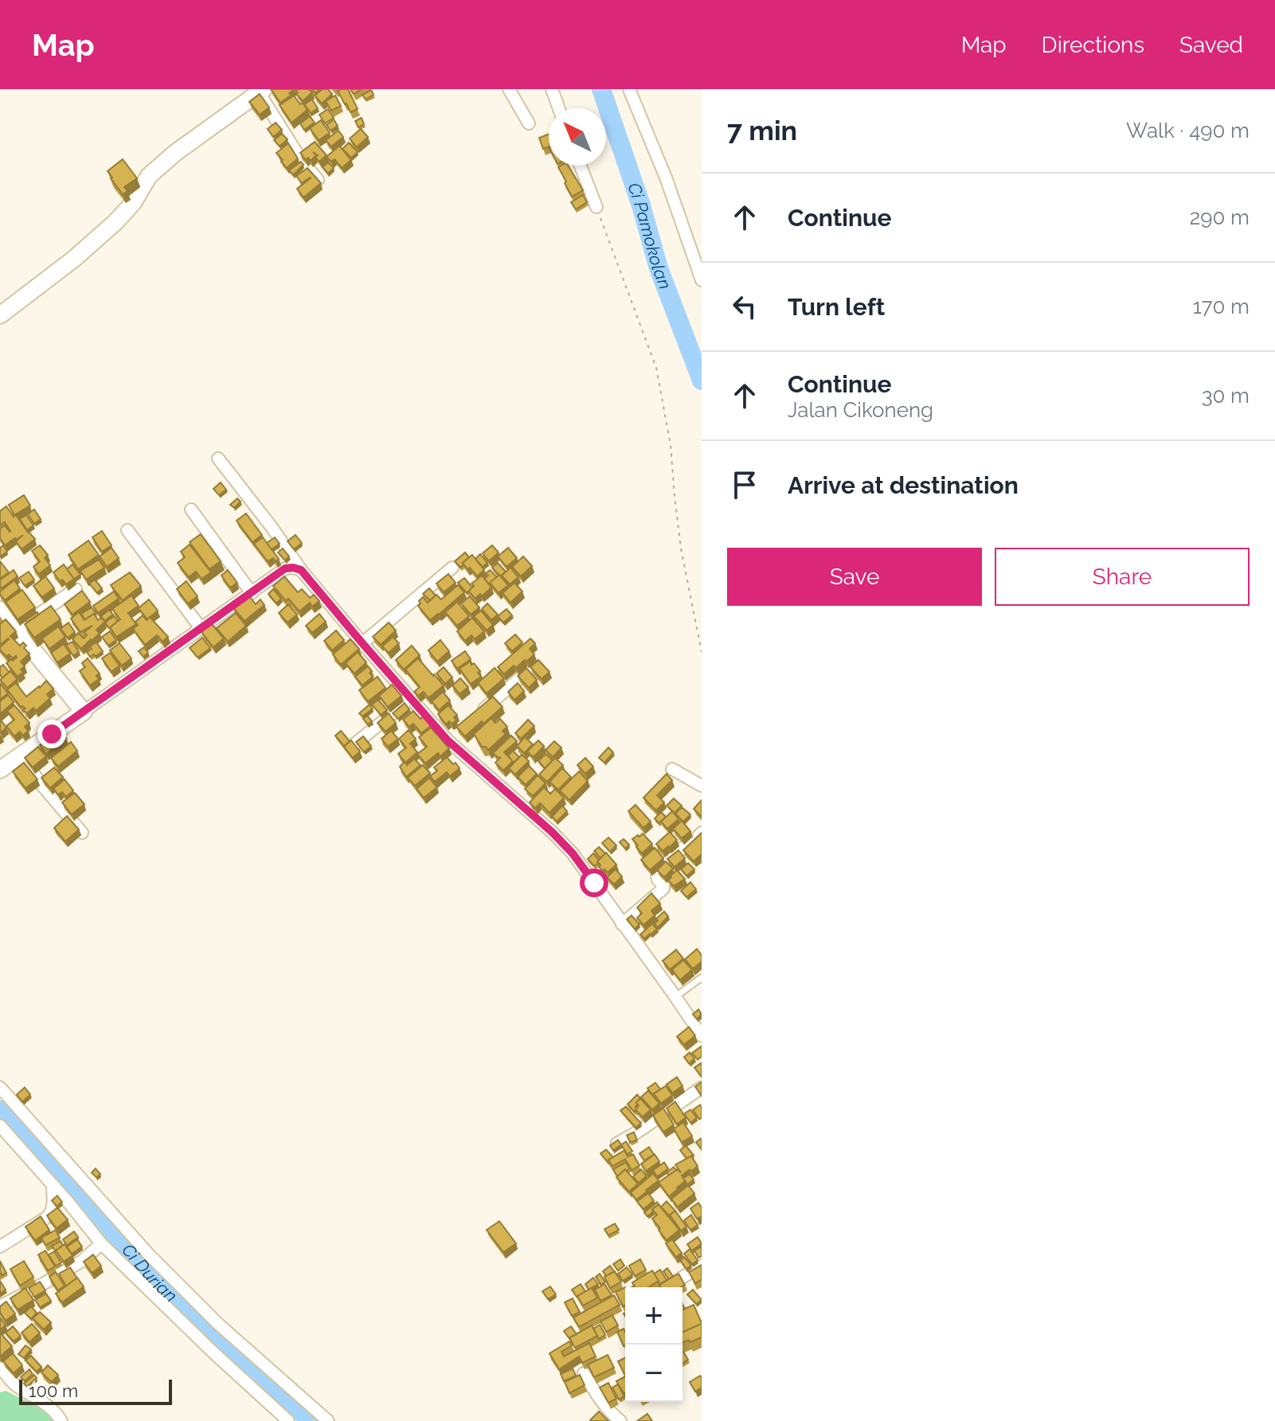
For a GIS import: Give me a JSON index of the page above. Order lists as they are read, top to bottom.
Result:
{
  "water": ["Ci Pamokolan", "Ci Durian"],
  "scale_bar": "100 m",
  "north": "top left",
  "page": {
    "header": "Map",
    "nav": ["Map", "Directions", "Saved"],
    "heading": ["7 min", "Walk · 490 m"],
    "list": [
      ["Continue", "290 m"],
      ["Turn left", "170 m"],
      ["Continue", "Jalan Cikoneng", "30 m"],
      "Arrive at destination"
    ],
    "buttons": ["Save", "Share"],
    "map_buttons": ["+", "−"],
    "scale": "100 m"
  }
}
